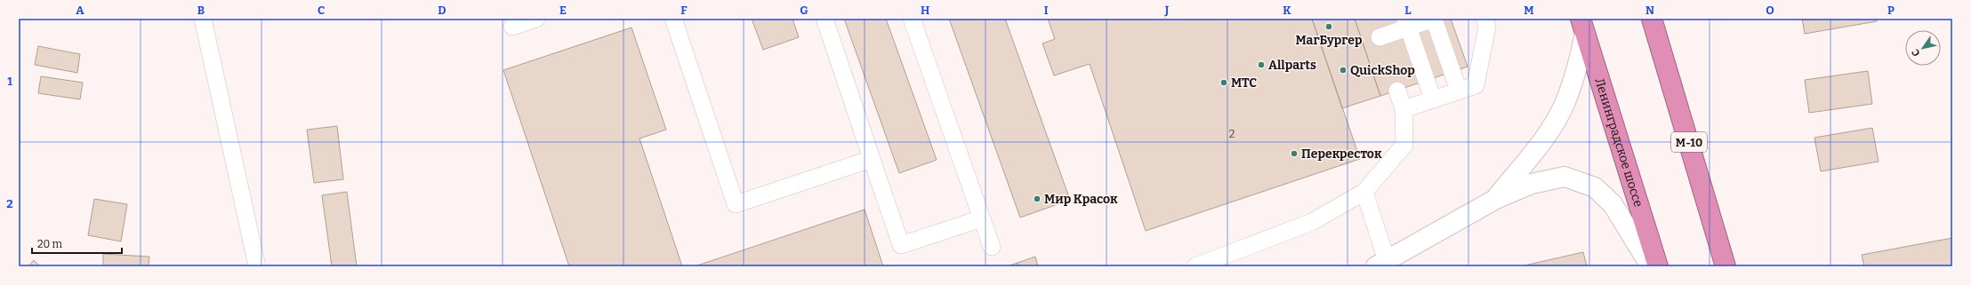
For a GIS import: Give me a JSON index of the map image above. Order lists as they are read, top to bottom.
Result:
{
  "streets": {
    "highway": ["М-10", "Ленинградское шоссе"]
  },
  "places": [
    "МагБургер",
    "Allparts",
    "QuickShop",
    "МТС",
    "Перекресток",
    "Мир Красок"
  ],
  "house_numbers": ["2"],
  "scale_bar": "20 m",
  "north": "bottom left",
  "grid": {
    "columns": [
      "A",
      "B",
      "C",
      "D",
      "E",
      "F",
      "G",
      "H",
      "I",
      "J",
      "K",
      "L",
      "M",
      "N",
      "O",
      "P"
    ],
    "rows": ["1", "2"]
  }
}
